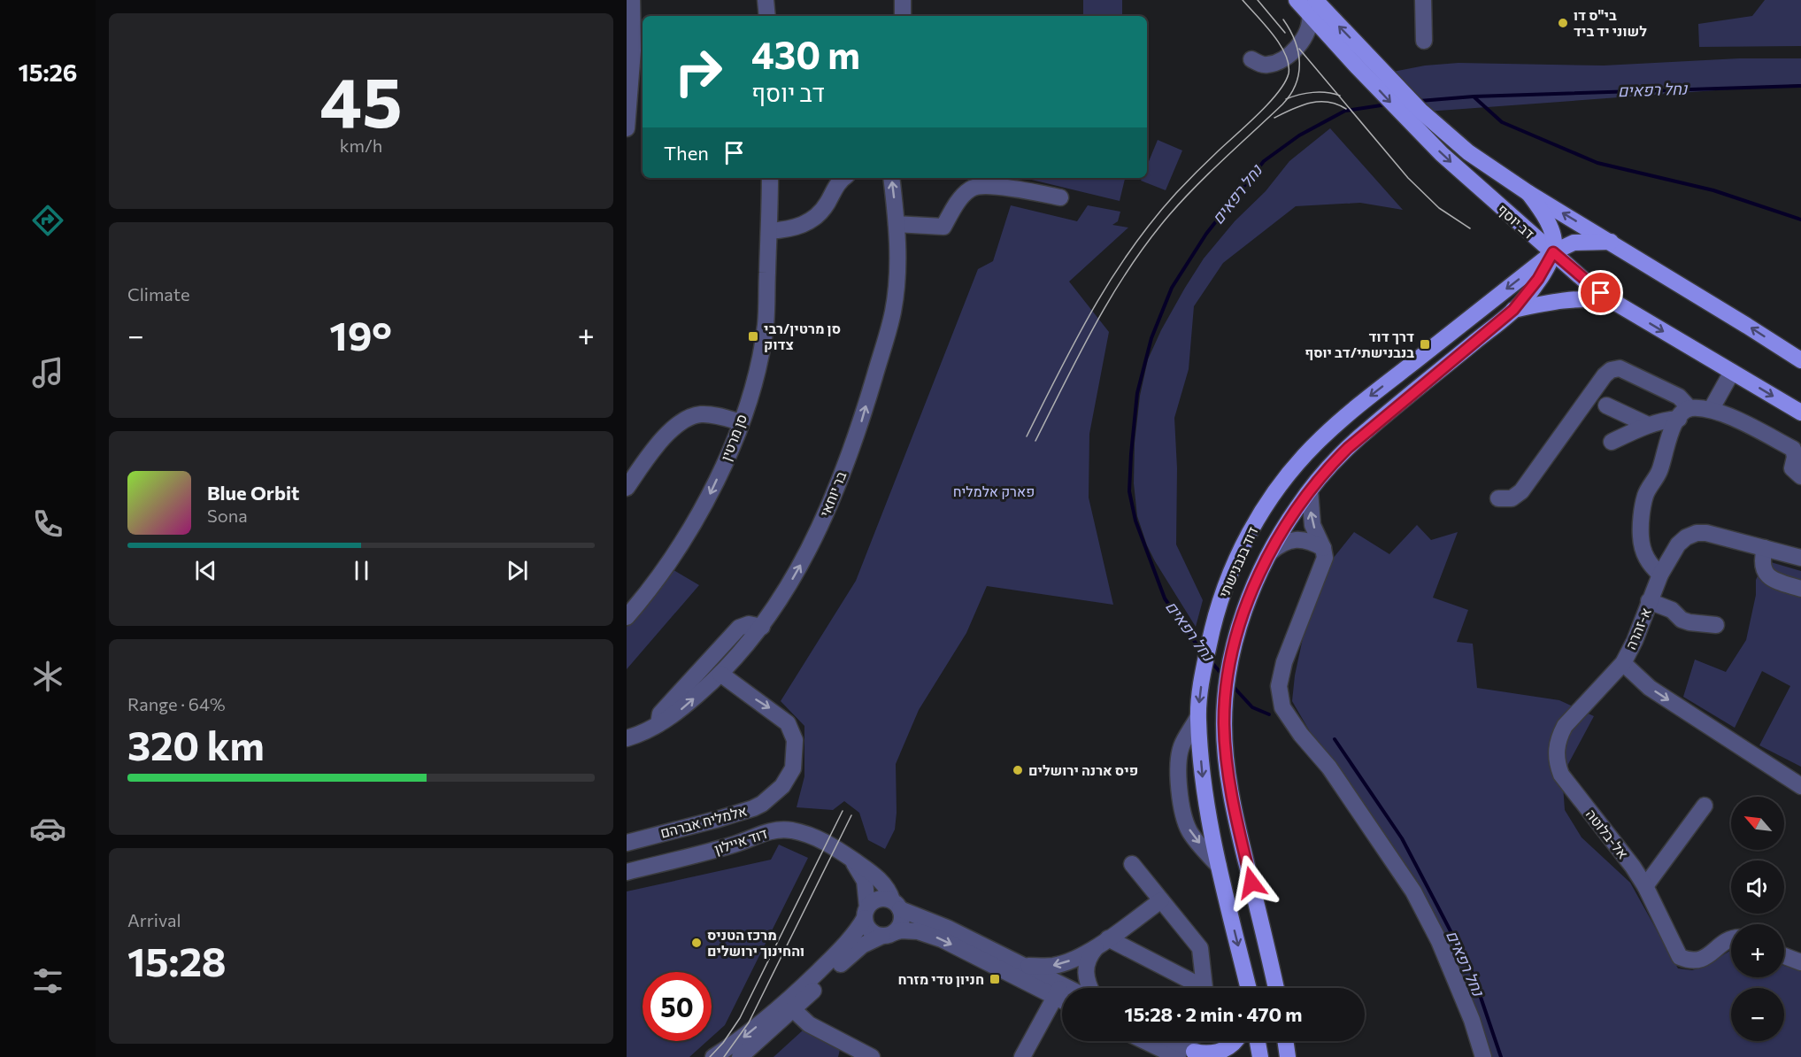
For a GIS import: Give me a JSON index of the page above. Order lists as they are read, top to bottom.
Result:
{
  "streets": {
    "main road": ["דב יוסף", "דוד בנבנישתי"],
    "street": [
      "סן מרטין",
      "בר יוחאי",
      "א-זהרה",
      "אלמליח אברהם",
      "אל-בלוטה",
      "דוד איילון"
    ]
  },
  "crossings": [
    ["דב יוסף", "דוד בנבנישתי"],
    ["בר יוחאי", "אלמליח אברהם"],
    ["א-זהרה", "אל-בלוטה"]
  ],
  "one_way": ["בר יוחאי", "דוד בנבנישתי", "א-זהרה"],
  "water": ["נחל רפאים"],
  "parks": ["פארק אלמליח"],
  "places": {
    "other": ["בי\"ס דו לשוני יד ביד", "פיס ארנה ירושלים", "מרכז הטניס והחינוך ירושלים"],
    "transit": ["סן מרטין/רבי צדוק", "דרך דוד בנבנישתי/דב יוסף", "חניון טדי מזרח"]
  },
  "north": "top left",
  "page": {
    "tabs": "15:26",
    "tile": [
      ["45", "km/h"],
      "Climate",
      ["Range · 64%", "320 km"],
      ["Arrival", "15:28"]
    ],
    "turn": ["430 m", "דב יוסף"],
    "then": "Then",
    "heat": ["−", "19°", "+"],
    "song": ["Blue Orbit", "Sona"],
    "map_buttons": ["+", "−"],
    "limit": "50",
    "trip": "15:28 · 2 min · 470 m"
  }
}
